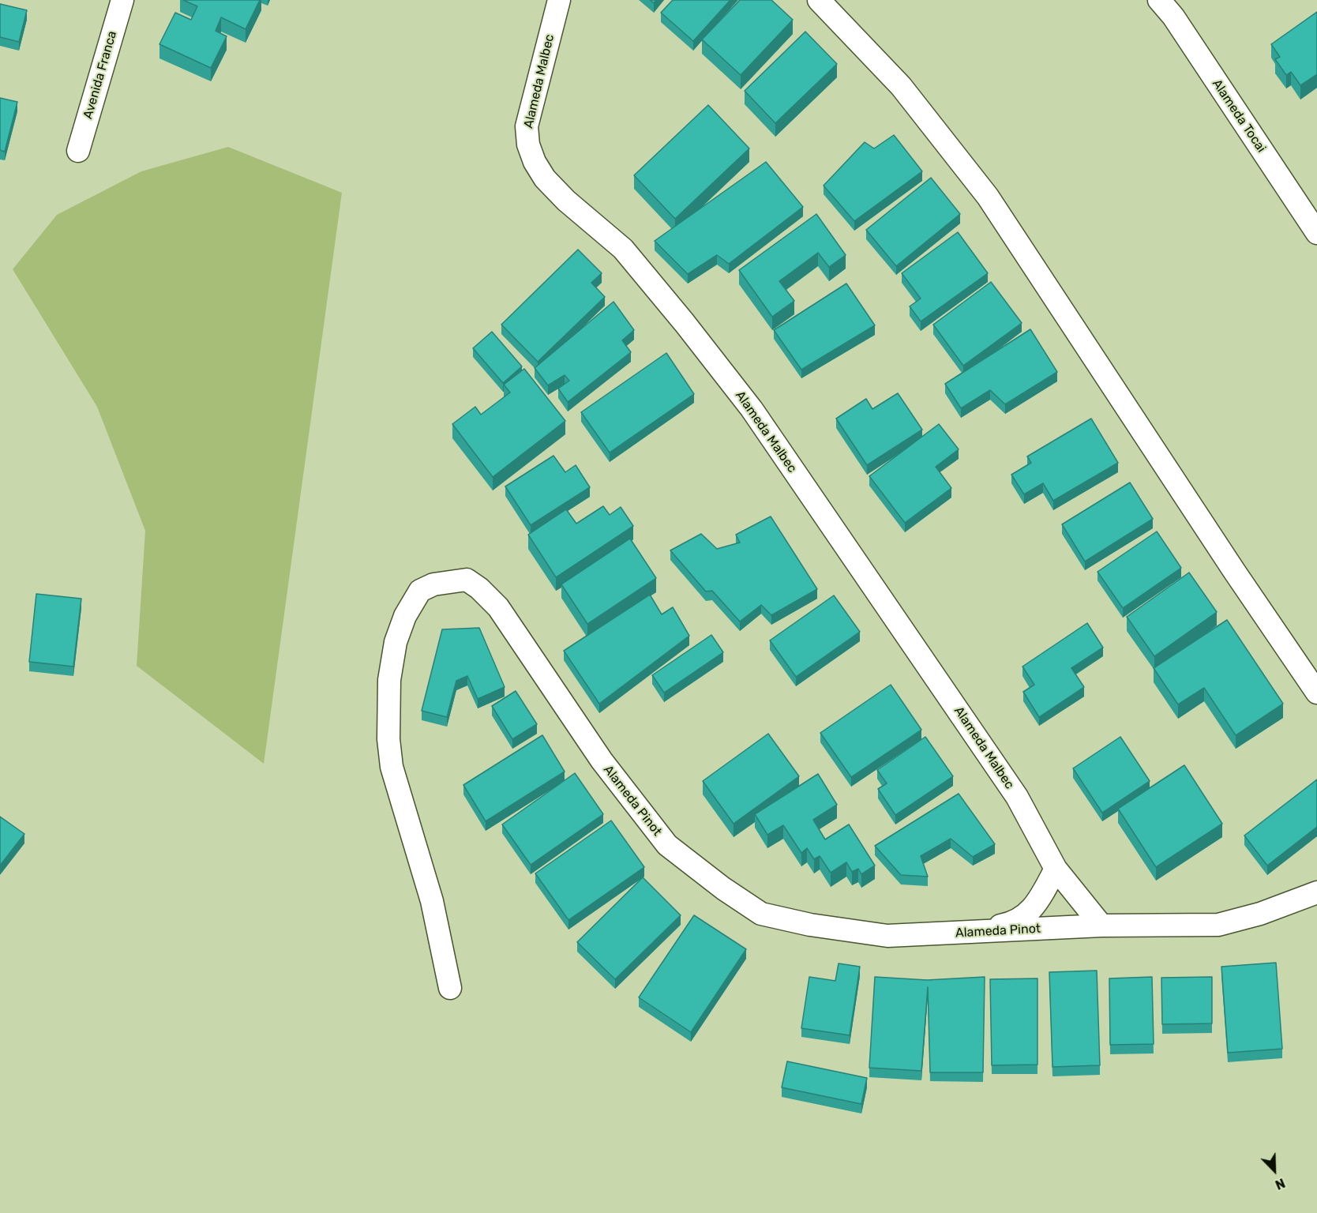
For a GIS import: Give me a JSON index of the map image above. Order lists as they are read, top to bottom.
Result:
{
  "streets": {
    "street": [
      "Avenida Franca",
      "Alameda Malbec",
      "Alameda Tocai",
      "Alameda Pinot"
    ]
  },
  "crossings": [
    ["Alameda Malbec", "Alameda Pinot"]
  ],
  "north": "bottom right"
}
